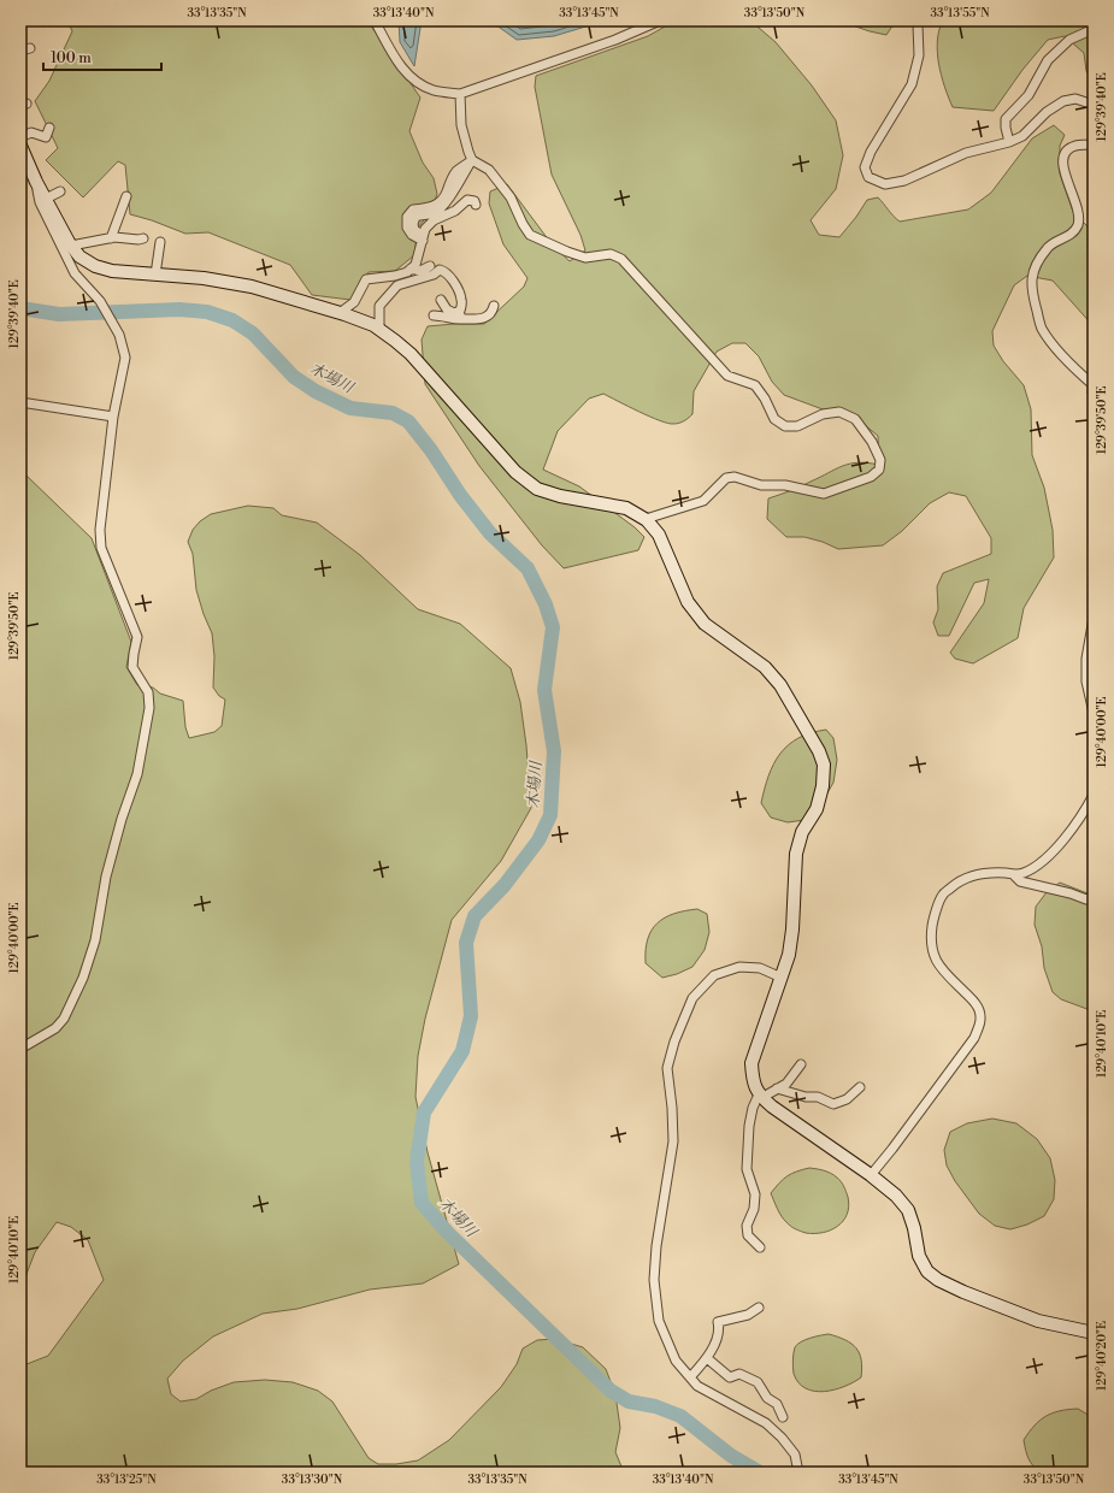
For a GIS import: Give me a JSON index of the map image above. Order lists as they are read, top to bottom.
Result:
{
  "water": ["木場川"],
  "scale_bar": "100 m",
  "coordinates": [
    "33°13'35\"N",
    "33°13'40\"N",
    "33°13'45\"N",
    "33°13'50\"N",
    "33°13'55\"N",
    "129°39'40\"E",
    "129°39'50\"E",
    "129°40'00\"E",
    "129°40'10\"E",
    "129°40'20\"E",
    "33°13'25\"N",
    "33°13'30\"N"
  ]
}
